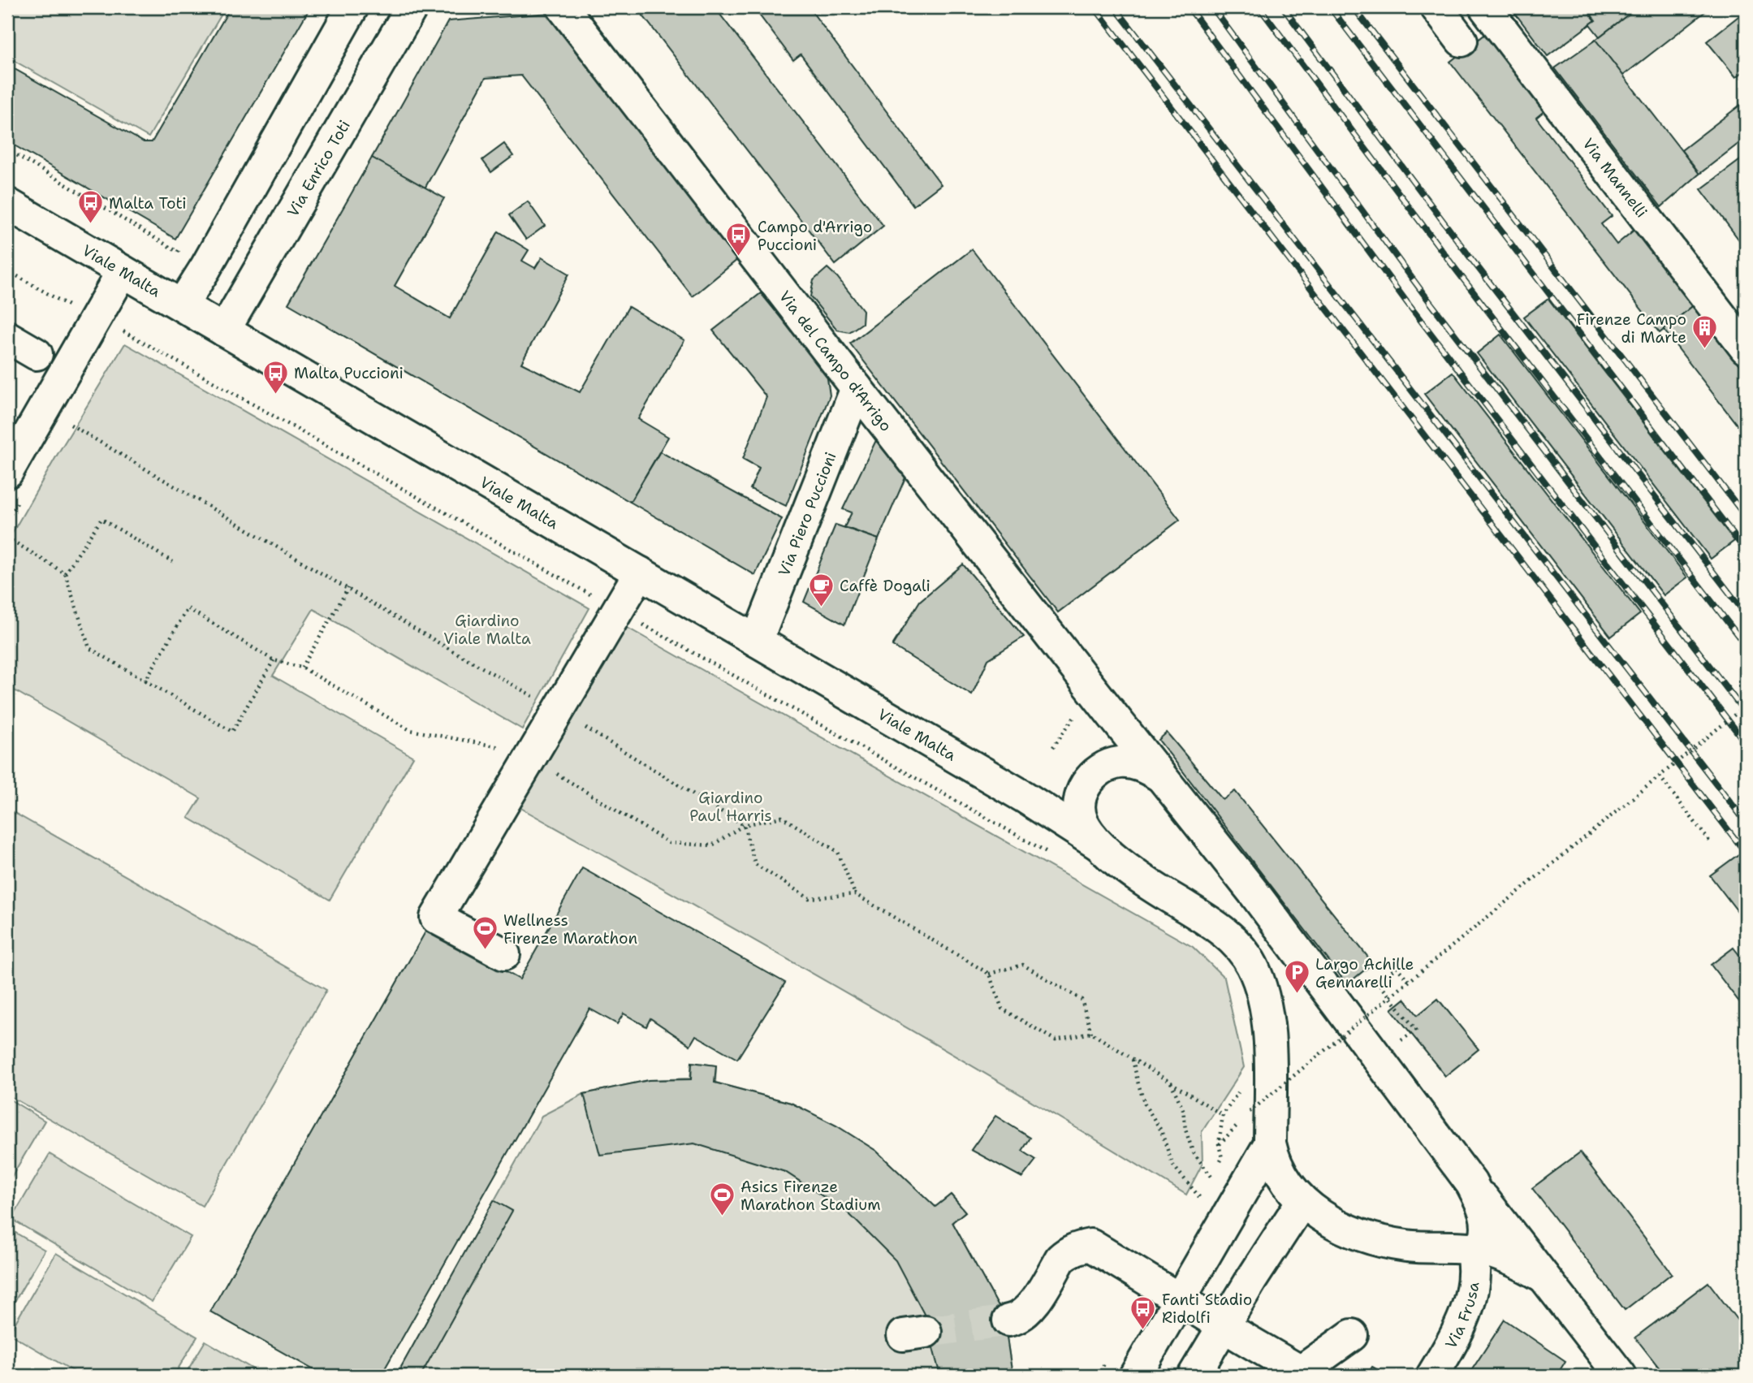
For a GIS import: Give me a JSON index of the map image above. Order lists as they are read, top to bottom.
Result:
{
  "streets": {
    "street": [
      "Via Enrico Toti",
      "Via Mannelli",
      "Viale Malta",
      "Via del Campo d'Arrigo",
      "Via Piero Puccioni",
      "Via Frusa"
    ]
  },
  "crossings": [
    ["Via Enrico Toti", "Viale Malta"],
    ["Viale Malta", "Via Piero Puccioni"],
    ["Via del Campo d'Arrigo", "Via Piero Puccioni"]
  ],
  "parks": ["Giardino Viale Malta", "Giardino Paul Harris"],
  "places": {
    "bus stop": [
      "Malta Toti",
      "Campo d'Arrigo Puccioni",
      "Malta Puccioni",
      "Fanti Stadio Ridolfi"
    ],
    "building": ["Firenze Campo di Marte"],
    "cafe": ["Caffè Dogali"],
    "sports": ["Wellness Firenze Marathon", "Asics Firenze Marathon Stadium"],
    "parking": ["Largo Achille Gennarelli"]
  }
}
